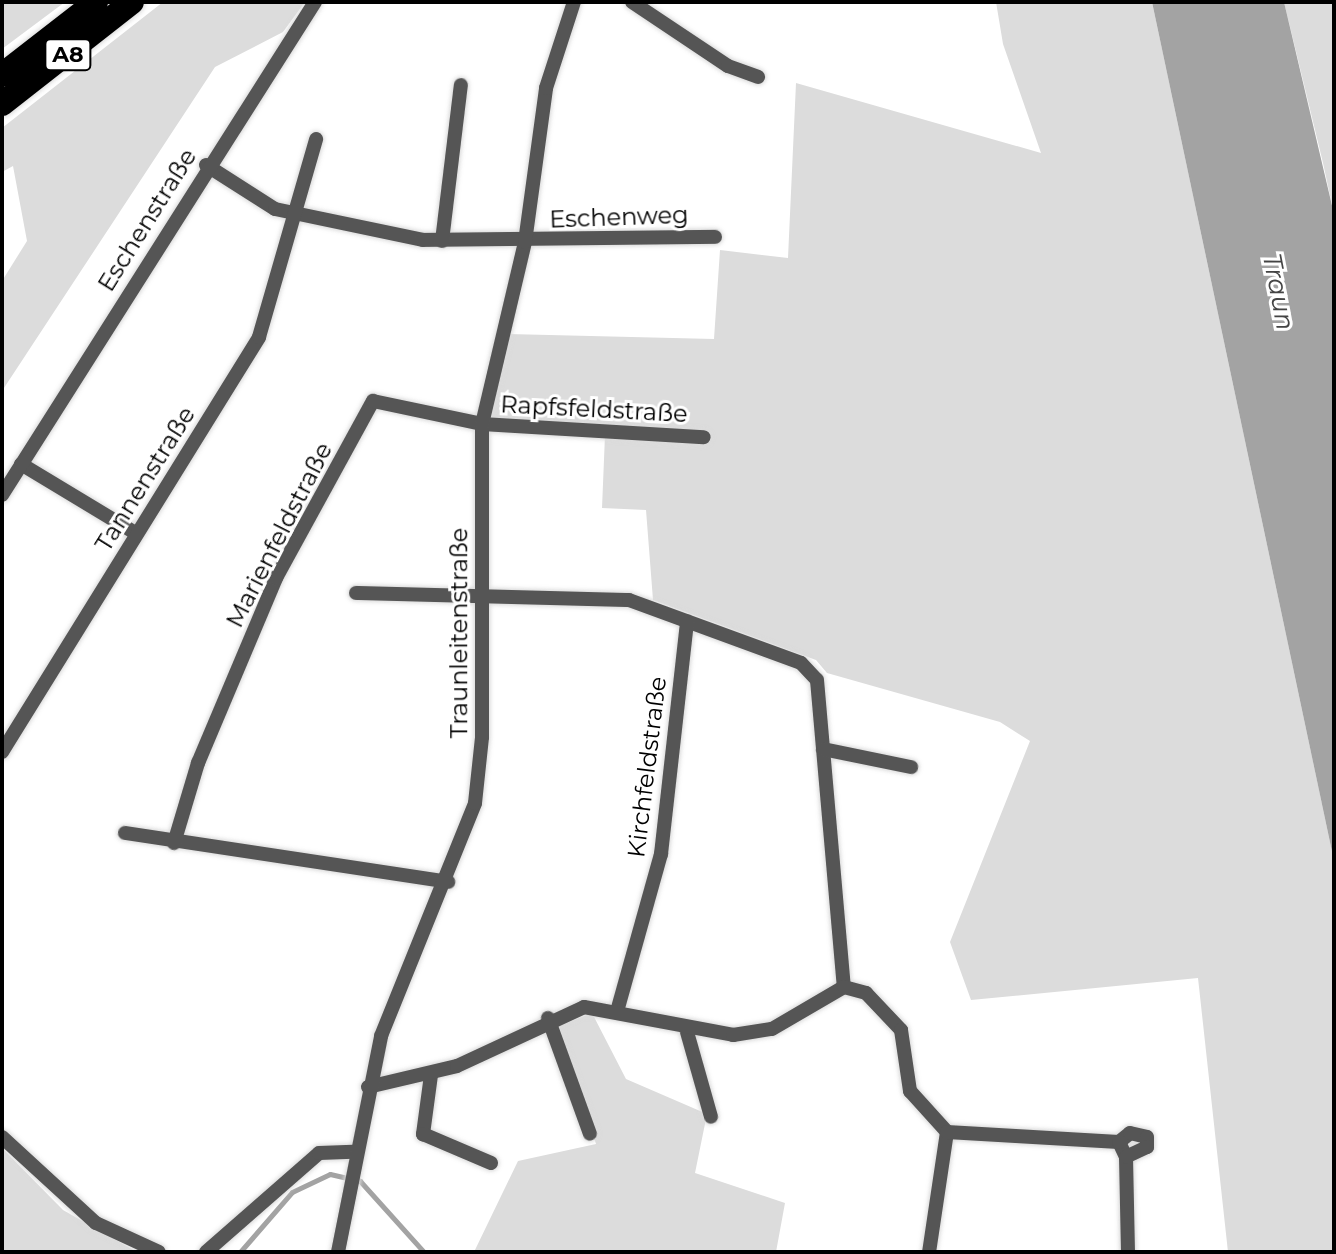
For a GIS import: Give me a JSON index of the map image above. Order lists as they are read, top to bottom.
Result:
{
  "streets": {
    "highway": ["A8"],
    "street": [
      "Eschenweg",
      "Eschenstraße",
      "Rapfsfeldstraße",
      "Tannenstraße",
      "Marienfeldstraße",
      "Traunleitenstraße",
      "Kirchfeldstraße"
    ]
  },
  "crossings": [
    ["Eschenweg", "Traunleitenstraße"],
    ["Rapfsfeldstraße", "Marienfeldstraße"],
    ["Rapfsfeldstraße", "Traunleitenstraße"],
    ["Marienfeldstraße", "Traunleitenstraße"]
  ],
  "water": ["Traun"]
}
